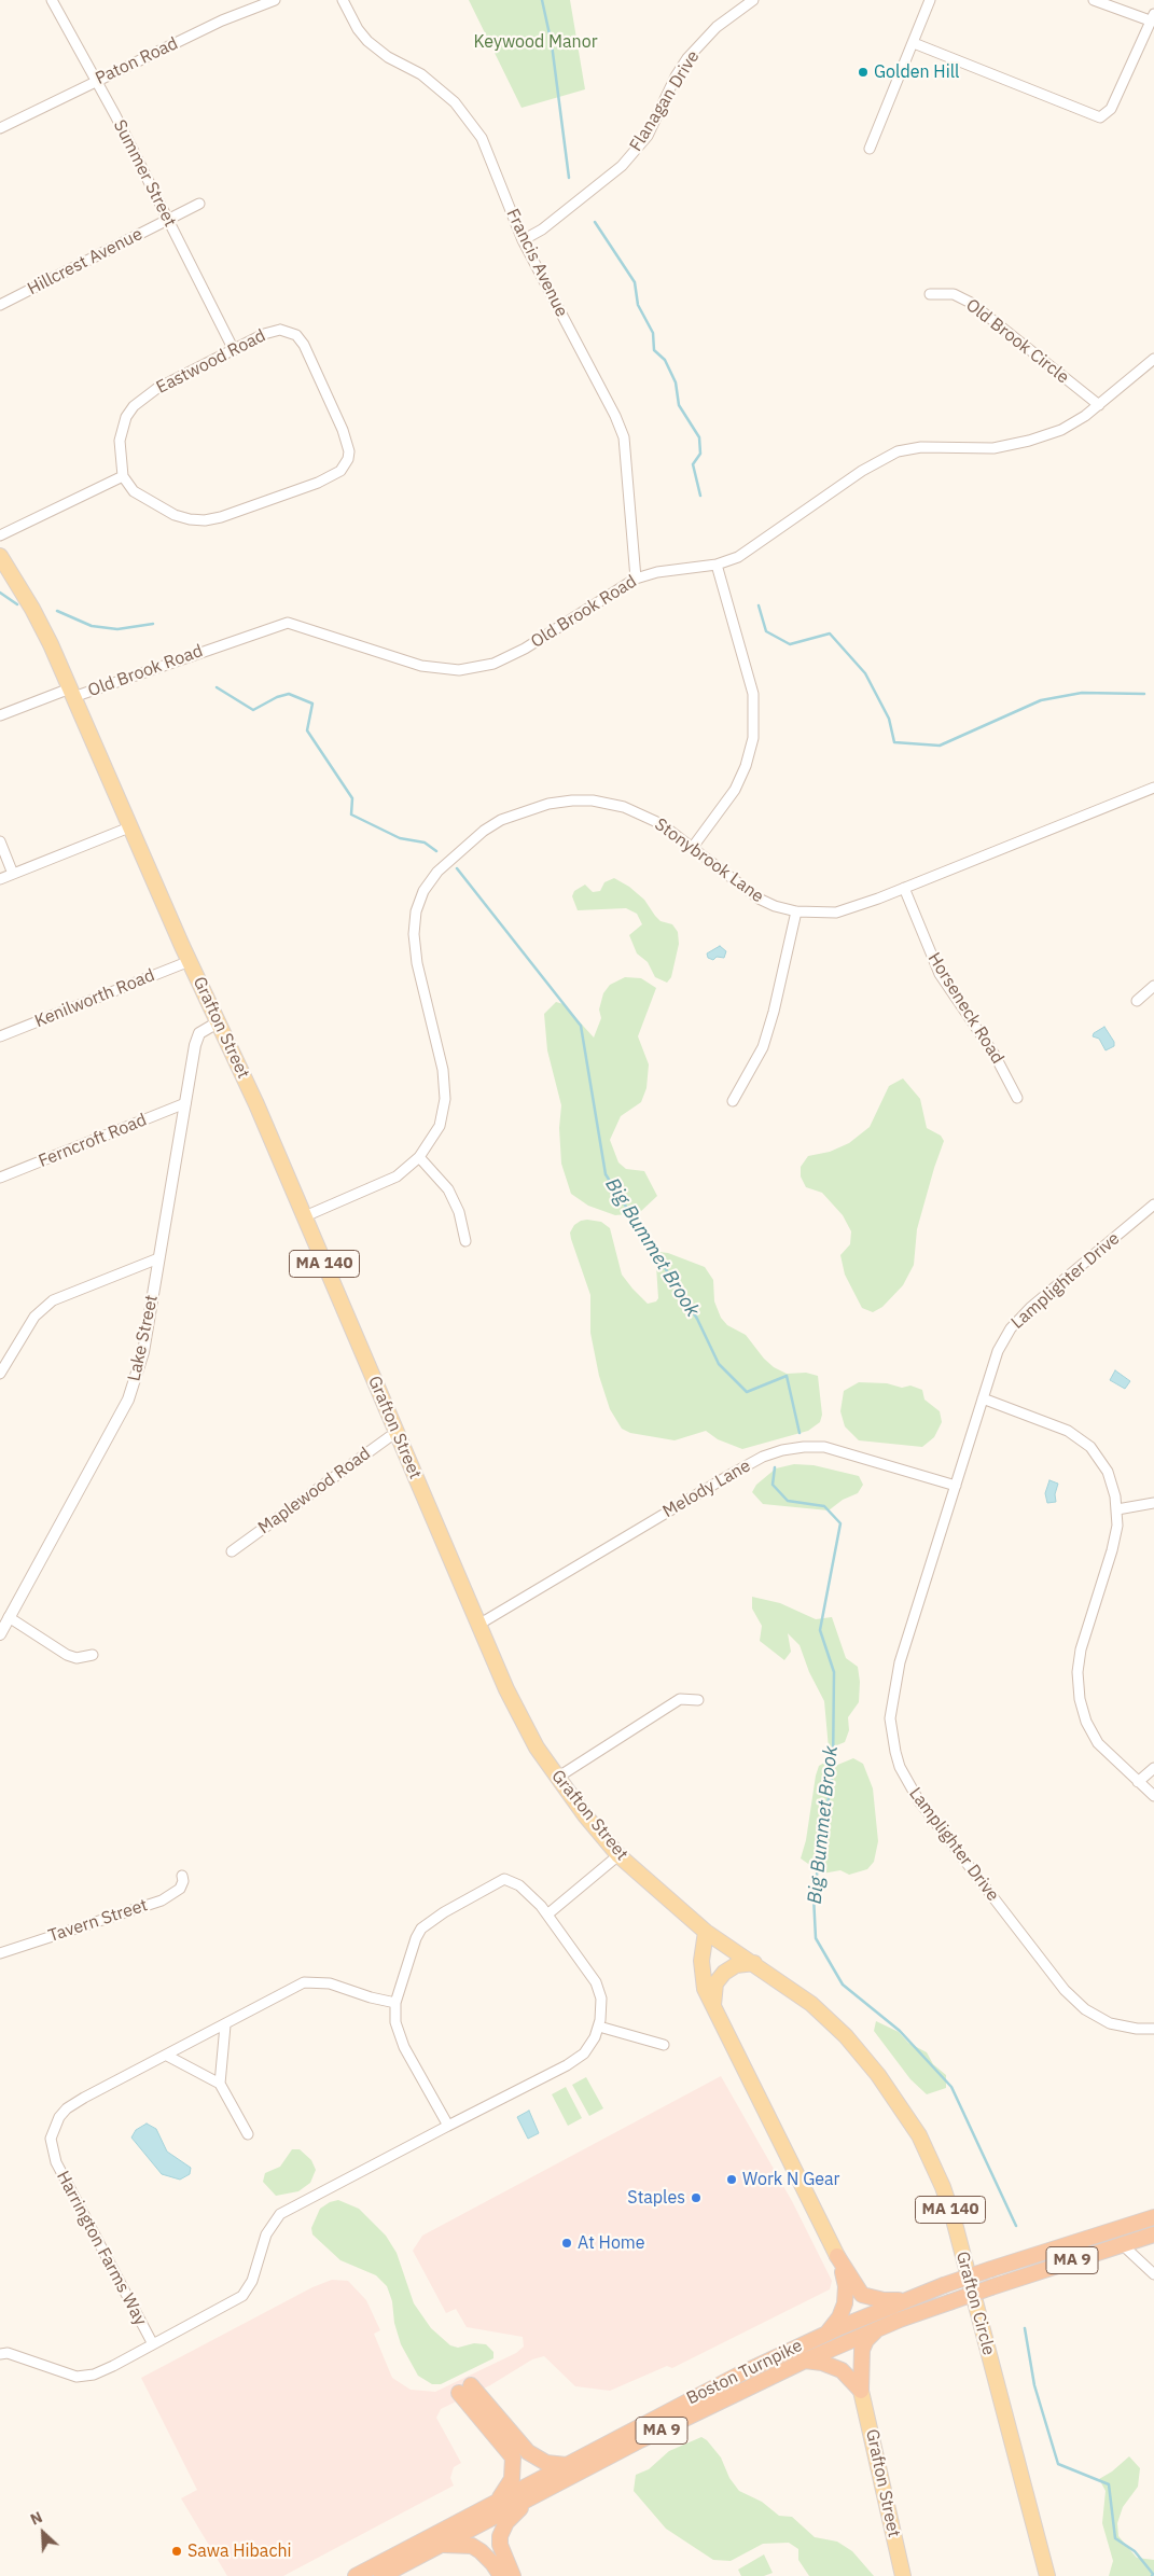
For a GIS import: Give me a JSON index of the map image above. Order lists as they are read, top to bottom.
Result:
{
  "streets": {
    "highway": ["MA 9", "Boston Turnpike"],
    "main road": ["Grafton Street", "MA 140", "Grafton Circle"],
    "street": [
      "Paton Road",
      "Flanagan Drive",
      "Summer Street",
      "Hillcrest Avenue",
      "Francis Avenue",
      "Old Brook Circle",
      "Eastwood Road",
      "Old Brook Road",
      "Stonybrook Lane",
      "Kenilworth Road",
      "Horseneck Road",
      "Ferncroft Road",
      "Lamplighter Drive",
      "Lake Street",
      "Melody Lane",
      "Maplewood Road",
      "Tavern Street",
      "Harrington Farms Way"
    ]
  },
  "crossings": [
    ["Paton Road", "Summer Street"],
    ["Flanagan Drive", "Francis Avenue"],
    ["Summer Street", "Hillcrest Avenue"],
    ["Summer Street", "Eastwood Road"],
    ["Francis Avenue", "Old Brook Road"],
    ["Old Brook Circle", "Old Brook Road"],
    ["Old Brook Road", "Grafton Street"],
    ["Stonybrook Lane", "Horseneck Road"],
    ["Stonybrook Lane", "Grafton Street"],
    ["Kenilworth Road", "Grafton Street"],
    ["Grafton Street", "Lake Street"],
    ["Grafton Street", "Melody Lane"],
    ["Grafton Street", "Maplewood Road"],
    ["Grafton Street", "Grafton Circle"],
    ["Ferncroft Road", "Lake Street"],
    ["Lamplighter Drive", "Melody Lane"]
  ],
  "water": ["Big Bummet Brook"],
  "parks": ["Keywood Manor"],
  "places": [
    "Golden Hill",
    "Work N Gear",
    "Staples",
    "At Home",
    "Sawa Hibachi"
  ],
  "north": "top left"
}
